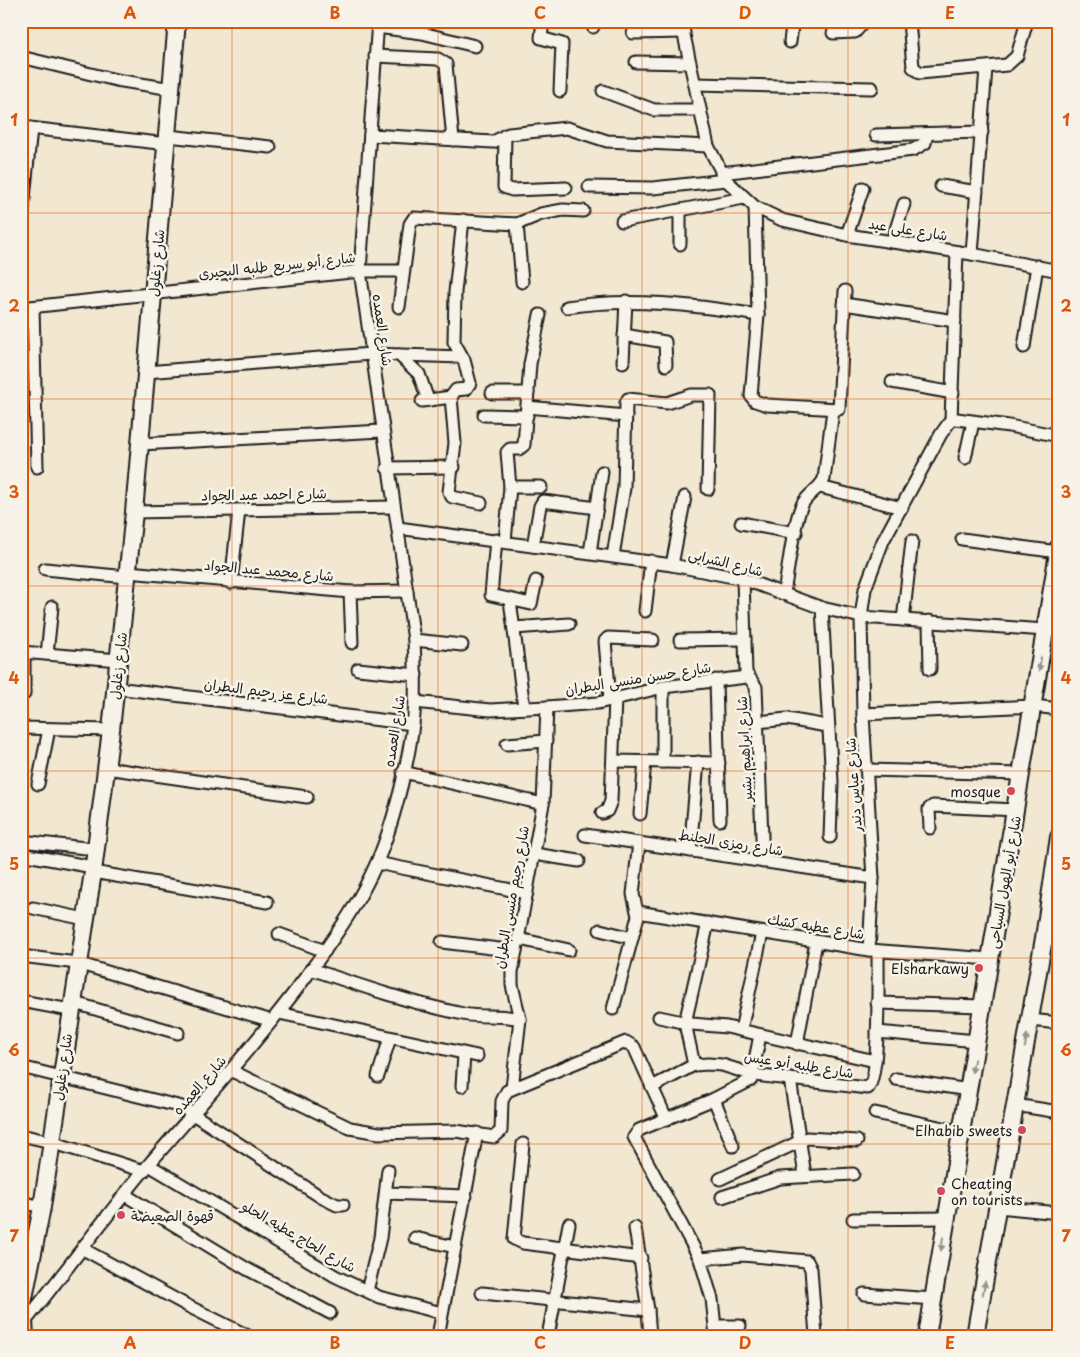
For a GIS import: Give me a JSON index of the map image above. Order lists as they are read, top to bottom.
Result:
{
  "streets": {
    "main road": ["شارع زغلول", "شارع أبو الهول السياحى"],
    "street": [
      "شارع على عيد",
      "شارع أبو سريع طلبه البحيرى",
      "شارع العمده",
      "شارع احمد عبد الجواد",
      "شارع الشرابى",
      "شارع محمد عبد الجواد",
      "شارع حسن منسى البطران",
      "شارع عز رحيم البطران",
      "شارع ابراهيم بشير",
      "شارع عباس دندر",
      "شارع رمزى الجلنط",
      "شارع رحيم منسى البطران",
      "شارع عطيه كشك",
      "شارع طلبه أبو عيس",
      "شارع الحاج عطيه الحلو"
    ]
  },
  "crossings": [
    ["شارع زغلول", "شارع أبو سريع طلبه البحيرى"],
    ["شارع زغلول", "شارع العمده"],
    ["شارع زغلول", "شارع احمد عبد الجواد"],
    ["شارع زغلول", "شارع محمد عبد الجواد"],
    ["شارع زغلول", "شارع عز رحيم البطران"],
    ["شارع زغلول", "شارع الحاج عطيه الحلو"],
    ["شارع أبو سريع طلبه البحيرى", "شارع العمده"],
    ["شارع العمده", "شارع احمد عبد الجواد"],
    ["شارع العمده", "شارع الشرابى"],
    ["شارع العمده", "شارع محمد عبد الجواد"],
    ["شارع العمده", "شارع حسن منسى البطران"],
    ["شارع العمده", "شارع عز رحيم البطران"],
    ["شارع العمده", "شارع الحاج عطيه الحلو"],
    ["شارع الشرابى", "شارع ابراهيم بشير"],
    ["شارع الشرابى", "شارع عباس دندر"],
    ["شارع الشرابى", "شارع أبو الهول السياحى"],
    ["شارع حسن منسى البطران", "شارع ابراهيم بشير"],
    ["شارع حسن منسى البطران", "شارع رحيم منسى البطران"],
    ["شارع ابراهيم بشير", "شارع رمزى الجلنط"],
    ["شارع عباس دندر", "شارع رمزى الجلنط"],
    ["شارع عباس دندر", "شارع عطيه كشك"],
    ["شارع عباس دندر", "شارع طلبه أبو عيس"],
    ["شارع أبو الهول السياحى", "شارع عطيه كشك"],
    ["شارع عطيه كشك", "شارع طلبه أبو عيس"]
  ],
  "places": [
    "mosque",
    "Elsharkawy",
    "Elhabib sweets",
    "Cheating on tourists",
    "قهوة الصعيضة"
  ],
  "grid": {
    "columns": [
      "A",
      "B",
      "C",
      "D",
      "E"
    ],
    "rows": [
      "1",
      "2",
      "3",
      "4",
      "5",
      "6",
      "7"
    ]
  }
}
